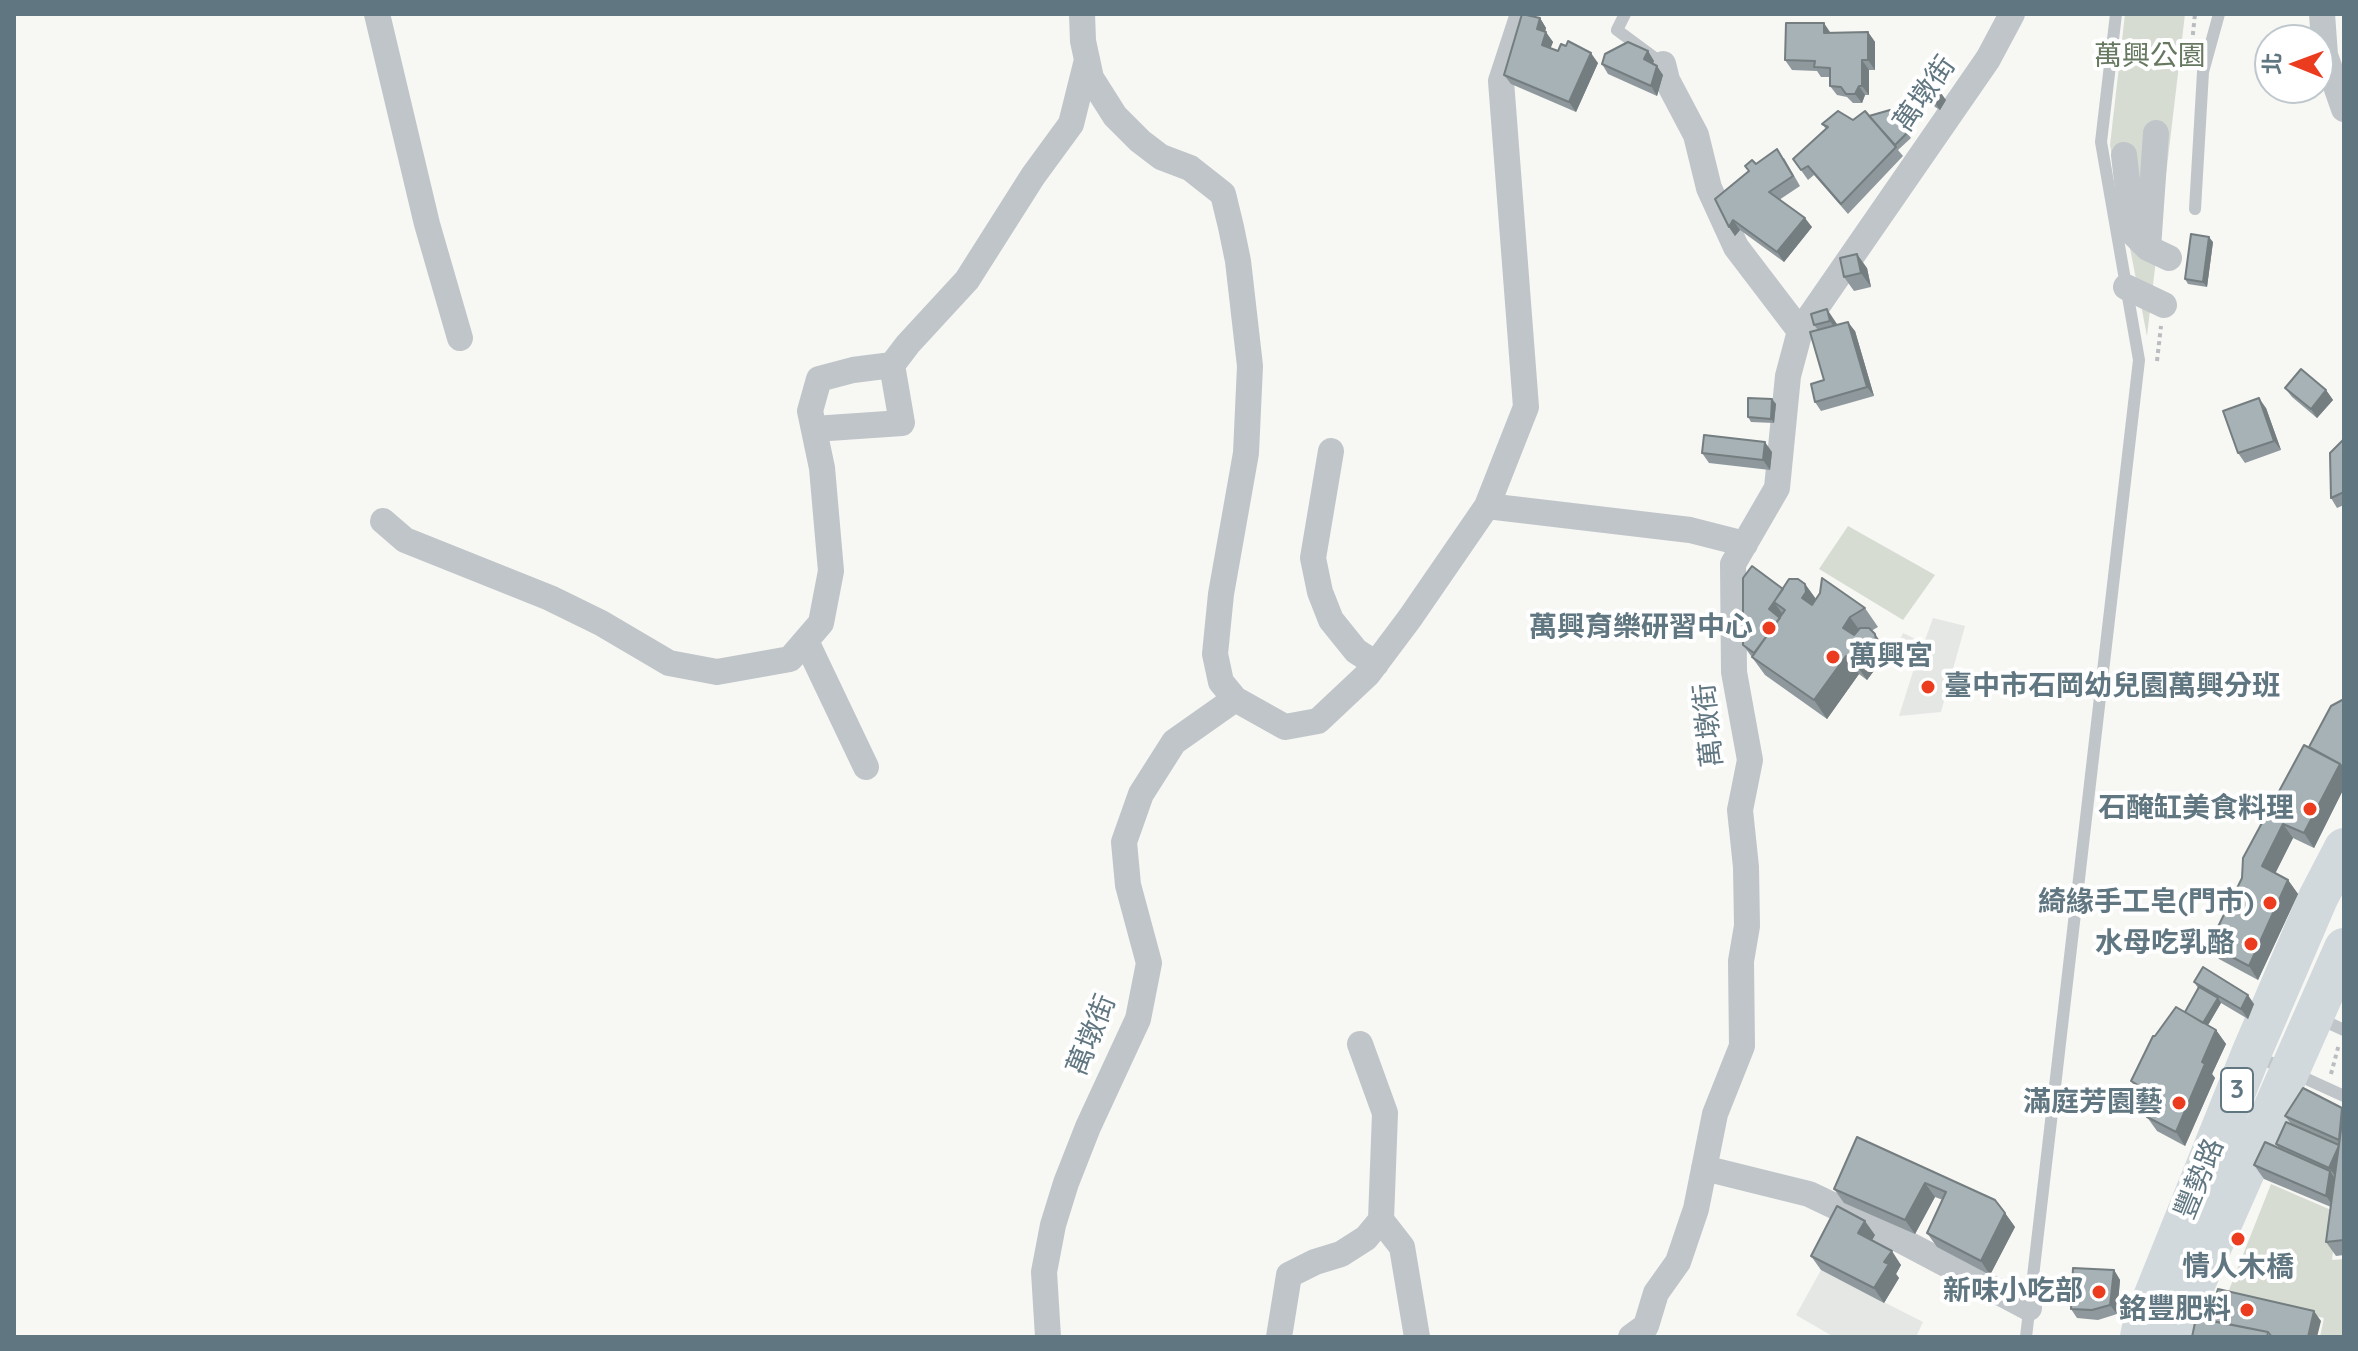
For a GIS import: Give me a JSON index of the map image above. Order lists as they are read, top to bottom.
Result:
{
  "streets": {
    "main road": ["3", "豐勢路"],
    "street": ["萬墩街"]
  },
  "parks": ["萬興公園"],
  "places": [
    "萬興育樂研習中心",
    "萬興宮",
    "臺中市石岡幼兒園萬興分班",
    "石醃缸美食料理",
    "綺緣手工皂(門市)",
    "水母吃乳酪",
    "滿庭芳園藝",
    "情人木橋",
    "新味小吃部",
    "銘豐肥料"
  ],
  "north": "left"
}
